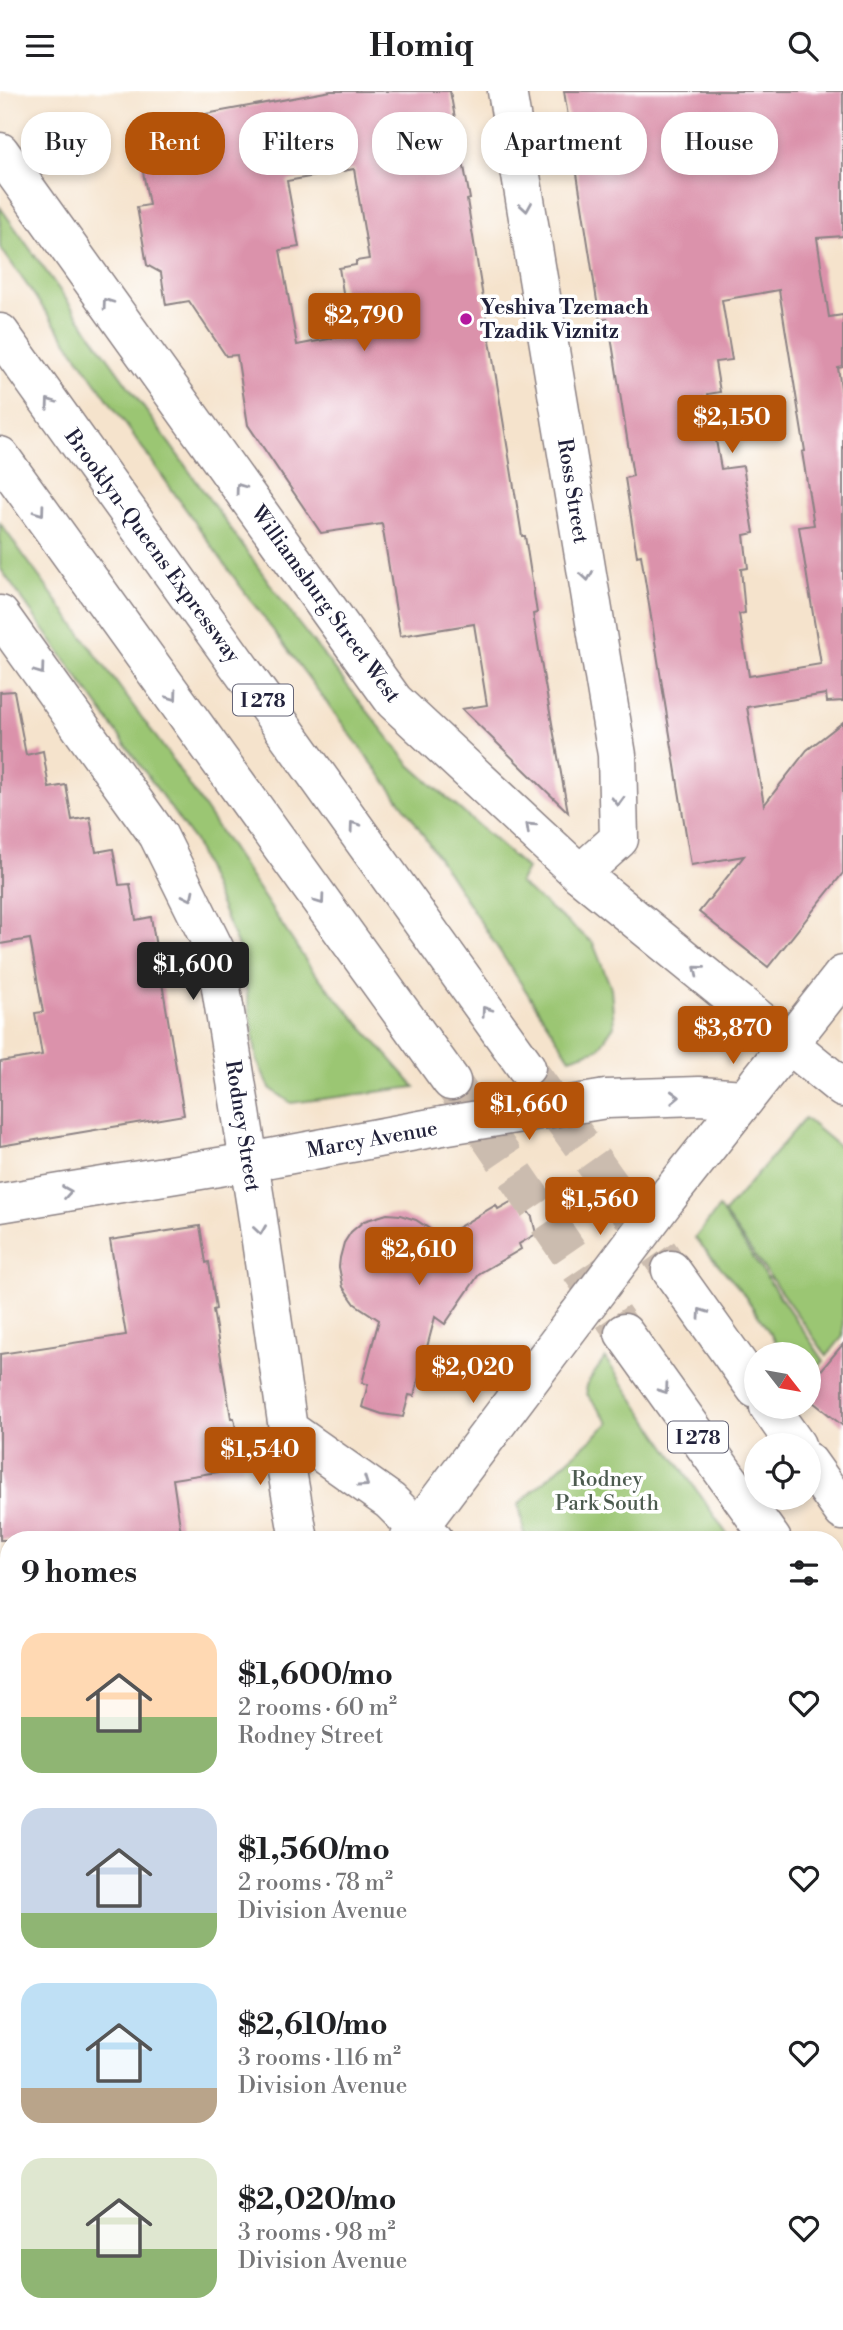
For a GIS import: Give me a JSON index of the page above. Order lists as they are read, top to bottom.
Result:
{
  "streets": {
    "main road": [
      "Ross Street",
      "Brooklyn-Queens Expressway",
      "Williamsburg Street West",
      "I 278",
      "Rodney Street",
      "Marcy Avenue"
    ]
  },
  "crossings": [
    ["Ross Street", "Williamsburg Street West"],
    ["Rodney Street", "Marcy Avenue"]
  ],
  "one_way": ["Ross Street", "Marcy Avenue"],
  "parks": ["Rodney Park South"],
  "places": ["Yeshiva Tzemach Tzadik Viznitz"],
  "north": "bottom right",
  "page": {
    "header": "Homiq",
    "chip": [
      "Buy",
      "Rent",
      "Filters",
      "New",
      "Apartment",
      "House"
    ],
    "price": [
      "$2,790",
      "$2,150",
      "$1,600",
      "$3,870",
      "$1,660",
      "$1,560",
      "$2,610",
      "$2,020",
      "$1,540"
    ],
    "heading": "9 homes",
    "list": [
      {
        "name": "$1,600/mo",
        "note": "2 rooms · 60 m² · Rodney Street"
      },
      {
        "name": "$1,560/mo",
        "note": "2 rooms · 78 m² · Division Avenue"
      },
      {
        "name": "$2,610/mo",
        "note": "3 rooms · 116 m² · Division Avenue"
      },
      {
        "name": "$2,020/mo",
        "note": "3 rooms · 98 m² · Division Avenue"
      }
    ]
  }
}
